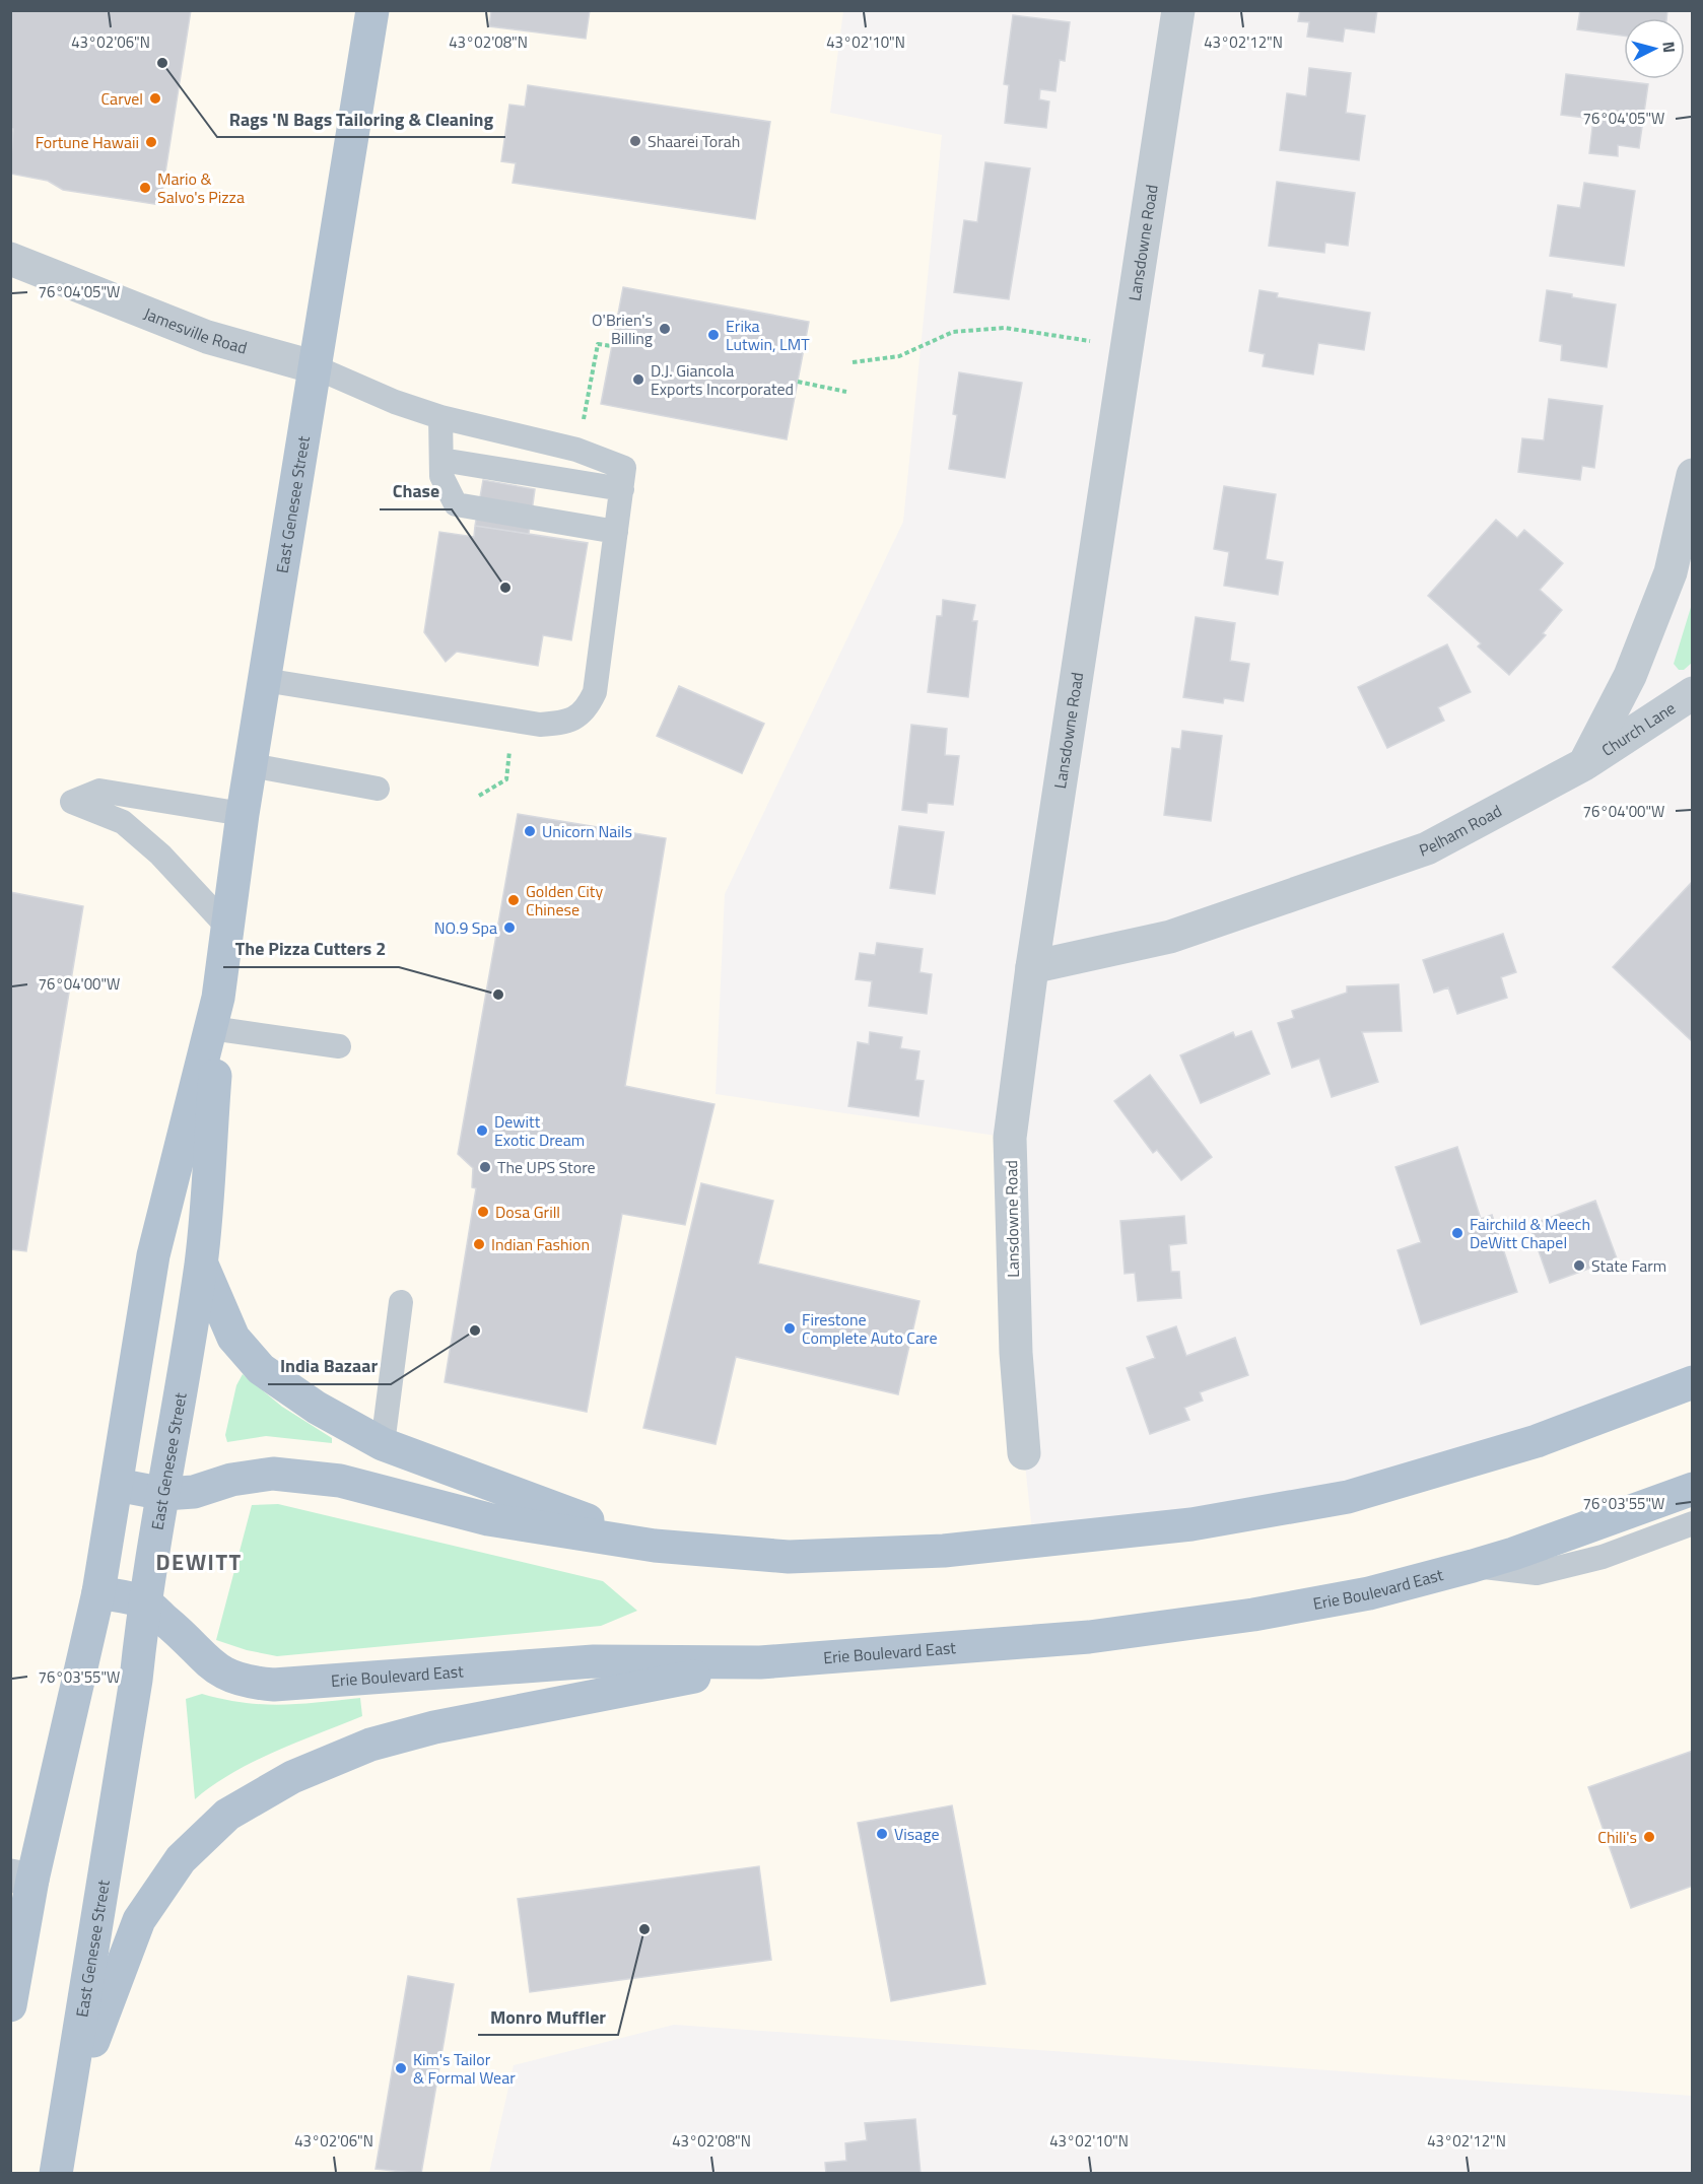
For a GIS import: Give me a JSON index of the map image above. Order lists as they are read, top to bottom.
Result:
{
  "streets": {
    "main road": ["East Genesee Street", "Erie Boulevard East"],
    "street": [
      "Lansdowne Road",
      "Jamesville Road",
      "Church Lane",
      "Pelham Road"
    ]
  },
  "crossings": [
    ["Lansdowne Road", "Pelham Road"],
    ["Jamesville Road", "East Genesee Street"],
    ["East Genesee Street", "Erie Boulevard East"],
    ["Church Lane", "Pelham Road"]
  ],
  "districts": ["DEWITT"],
  "places": [
    "Rags 'N Bags Tailoring & Cleaning",
    "Carvel",
    "Shaarei Torah",
    "Fortune Hawaii",
    "Mario & Salvo's Pizza",
    "O'Brien's Billing",
    "Erika Lutwin, LMT",
    "D.J. Giancola Exports Incorporated",
    "Chase",
    "Unicorn Nails",
    "Golden City Chinese",
    "NO.9 Spa",
    "The Pizza Cutters 2",
    "Dewitt Exotic Dream",
    "The UPS Store",
    "Dosa Grill",
    "Fairchild & Meech DeWitt Chapel",
    "Indian Fashion",
    "State Farm",
    "Firestone Complete Auto Care",
    "India Bazaar",
    "Visage",
    "Chili's",
    "Monro Muffler",
    "Kim's Tailor & Formal Wear"
  ],
  "north": "right",
  "coordinates": [
    "43°02'06\"N",
    "43°02'08\"N",
    "43°02'10\"N",
    "43°02'12\"N",
    "76°04'05\"W",
    "76°04'00\"W",
    "76°03'55\"W"
  ]
}
